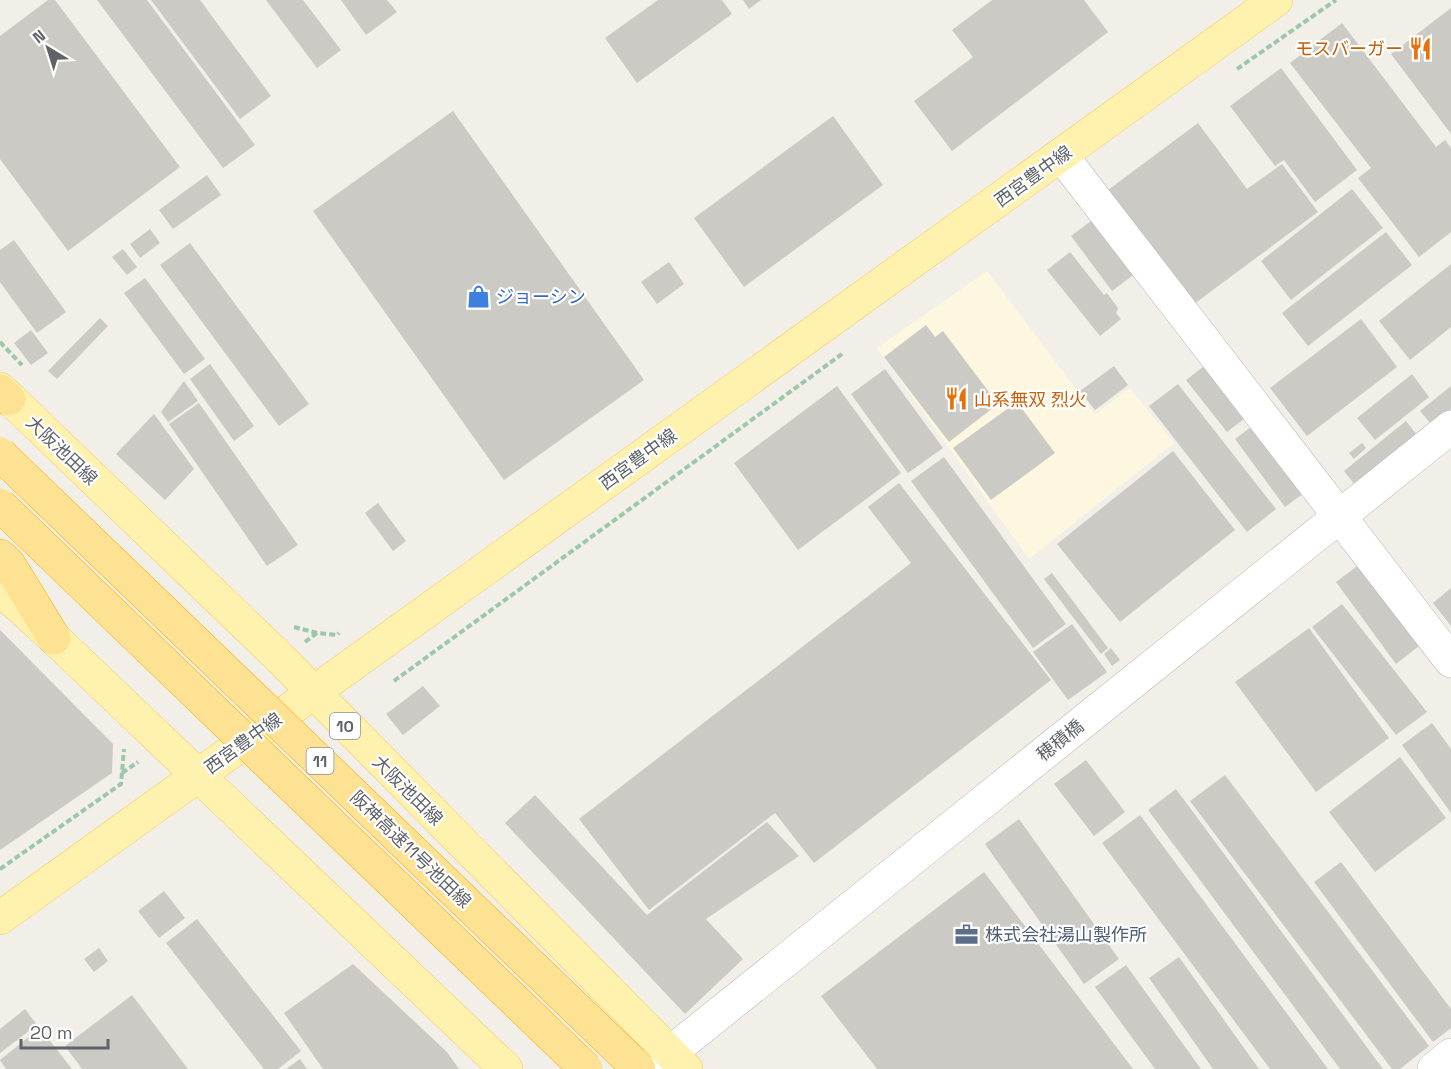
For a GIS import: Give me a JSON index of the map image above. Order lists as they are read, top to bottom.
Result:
{
  "streets": {
    "highway": ["11", "阪神高速11号池田線"],
    "main road": ["西宮豊中線", "大阪池田線", "10"],
    "street": ["穂積橋"]
  },
  "crossings": [
    ["西宮豊中線", "大阪池田線"],
    ["大阪池田線", "穂積橋"]
  ],
  "places": {
    "restaurant": ["モスバーガー", "山系無双 烈火"],
    "shop": ["ジョーシン"],
    "office": ["株式会社湯山製作所"]
  },
  "scale_bar": "20 m",
  "north": "top left"
}
